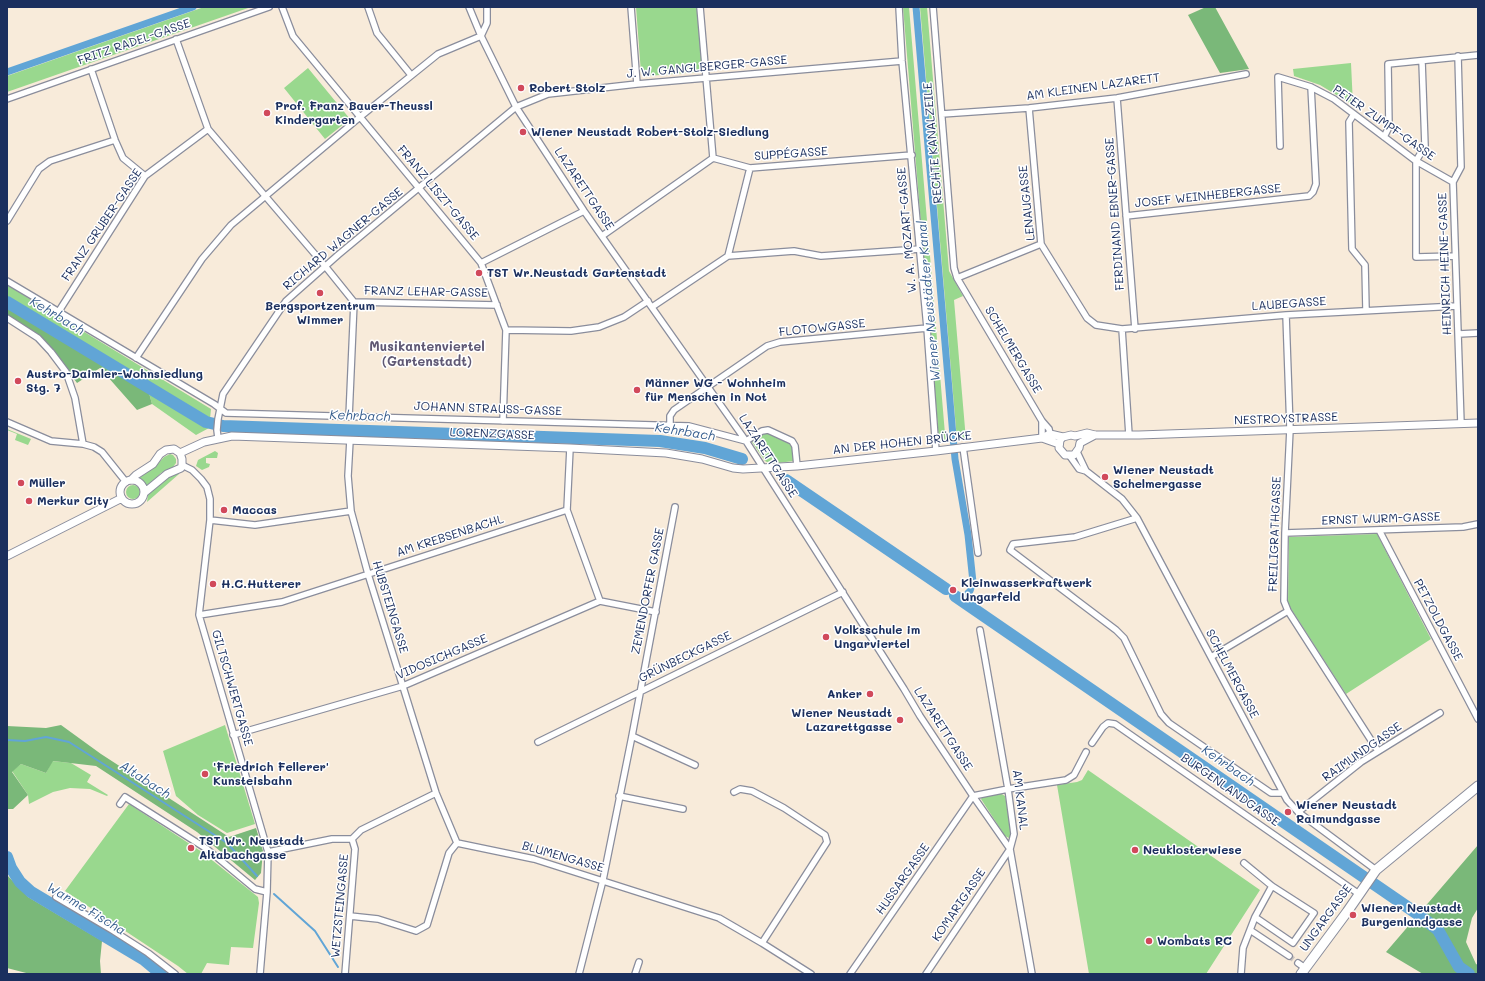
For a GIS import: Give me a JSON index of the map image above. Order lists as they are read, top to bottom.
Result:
{
  "streets": {
    "main road": ["UNGARGASSE"],
    "street": [
      "FRITZ RADEL-GASSE",
      "J. W. GANGLBERGER-GASSE",
      "AM KLEINEN LAZARETT",
      "PETER ZUMPF-GASSE",
      "RECHTE KANALZEILE",
      "SUPPÉGASSE",
      "LAZARETTGASSE",
      "FRANZ LISZT-GASSE",
      "JOSEF WEINHEBERGASSE",
      "LENAUGASSE",
      "FERDINAND EBNER-GASSE",
      "FRANZ GRUBER-GASSE",
      "W. A. MOZART-GASSE",
      "RICHARD WAGNER-GASSE",
      "HEINRICH HEINE-GASSE",
      "FRANZ LEHAR-GASSE",
      "LAUBEGASSE",
      "FLOTOWGASSE",
      "SCHELMERGASSE",
      "JOHANN STRAUSS-GASSE",
      "NESTROYSTRASSE",
      "LORENZGASSE",
      "AN DER HOHEN BRÜCKE",
      "ERNST WURM-GASSE",
      "FREILIGRATHGASSE",
      "AM KREBSENBACHL",
      "ZEMENDORFER GASSE",
      "HUBSTEINGASSE",
      "PETZOLDGASSE",
      "VIDOSICHGASSE",
      "GRÜNBECKGASSE",
      "GILTSCHWERTGASSE",
      "RAIMUNDGASSE",
      "BURGENLANDGASSE",
      "AM KANAL",
      "BLUMENGASSE",
      "HUSSARGASSE",
      "KOMARIGASSE",
      "WETZSTEINGASSE"
    ]
  },
  "crossings": [
    ["J. W. GANGLBERGER-GASSE", "LAZARETTGASSE"],
    ["J. W. GANGLBERGER-GASSE", "W. A. MOZART-GASSE"],
    ["J. W. GANGLBERGER-GASSE", "RICHARD WAGNER-GASSE"],
    ["AM KLEINEN LAZARETT", "RECHTE KANALZEILE"],
    ["AM KLEINEN LAZARETT", "LENAUGASSE"],
    ["AM KLEINEN LAZARETT", "FERDINAND EBNER-GASSE"],
    ["PETER ZUMPF-GASSE", "JOSEF WEINHEBERGASSE"],
    ["PETER ZUMPF-GASSE", "HEINRICH HEINE-GASSE"],
    ["RECHTE KANALZEILE", "SCHELMERGASSE"],
    ["SUPPÉGASSE", "W. A. MOZART-GASSE"],
    ["LAZARETTGASSE", "RICHARD WAGNER-GASSE"],
    ["LAZARETTGASSE", "FLOTOWGASSE"],
    ["LAZARETTGASSE", "JOHANN STRAUSS-GASSE"],
    ["LAZARETTGASSE", "LORENZGASSE"],
    ["LAZARETTGASSE", "AN DER HOHEN BRÜCKE"],
    ["LAZARETTGASSE", "GRÜNBECKGASSE"],
    ["LAZARETTGASSE", "AM KANAL"],
    ["LAZARETTGASSE", "HUSSARGASSE"],
    ["LAZARETTGASSE", "KOMARIGASSE"],
    ["FRANZ LISZT-GASSE", "RICHARD WAGNER-GASSE"],
    ["FRANZ LISZT-GASSE", "FRANZ LEHAR-GASSE"],
    ["FRANZ LISZT-GASSE", "JOHANN STRAUSS-GASSE"],
    ["JOSEF WEINHEBERGASSE", "FERDINAND EBNER-GASSE"],
    ["LENAUGASSE", "LAUBEGASSE"],
    ["FERDINAND EBNER-GASSE", "LAUBEGASSE"],
    ["FRANZ GRUBER-GASSE", "JOHANN STRAUSS-GASSE"],
    ["W. A. MOZART-GASSE", "FLOTOWGASSE"],
    ["W. A. MOZART-GASSE", "AN DER HOHEN BRÜCKE"],
    ["RICHARD WAGNER-GASSE", "JOHANN STRAUSS-GASSE"],
    ["RICHARD WAGNER-GASSE", "LORENZGASSE"],
    ["HEINRICH HEINE-GASSE", "LAUBEGASSE"],
    ["HEINRICH HEINE-GASSE", "NESTROYSTRASSE"],
    ["LAUBEGASSE", "FREILIGRATHGASSE"],
    ["SCHELMERGASSE", "NESTROYSTRASSE"],
    ["SCHELMERGASSE", "AN DER HOHEN BRÜCKE"],
    ["SCHELMERGASSE", "RAIMUNDGASSE"],
    ["SCHELMERGASSE", "UNGARGASSE"],
    ["NESTROYSTRASSE", "AN DER HOHEN BRÜCKE"],
    ["NESTROYSTRASSE", "FREILIGRATHGASSE"],
    ["LORENZGASSE", "AN DER HOHEN BRÜCKE"],
    ["LORENZGASSE", "HUBSTEINGASSE"],
    ["ERNST WURM-GASSE", "FREILIGRATHGASSE"],
    ["ERNST WURM-GASSE", "PETZOLDGASSE"],
    ["FREILIGRATHGASSE", "RAIMUNDGASSE"],
    ["AM KREBSENBACHL", "HUBSTEINGASSE"],
    ["AM KREBSENBACHL", "GILTSCHWERTGASSE"],
    ["ZEMENDORFER GASSE", "GRÜNBECKGASSE"],
    ["ZEMENDORFER GASSE", "BLUMENGASSE"],
    ["HUBSTEINGASSE", "VIDOSICHGASSE"],
    ["HUBSTEINGASSE", "BLUMENGASSE"],
    ["VIDOSICHGASSE", "GILTSCHWERTGASSE"],
    ["BURGENLANDGASSE", "UNGARGASSE"],
    ["AM KANAL", "KOMARIGASSE"]
  ],
  "districts": ["Musikantenviertel (Gartenstadt)"],
  "water": [
    "Wiener Neustädter Kanal",
    "Kehrbach",
    "Altabach",
    "Warme Fischa"
  ],
  "places": [
    "Robert Stolz",
    "Prof. Franz Bauer-Theussl Kindergarten",
    "Wiener Neustadt Robert-Stolz-Siedlung",
    "TST Wr.Neustadt Gartenstadt",
    "Bergsportzentrum Wimmer",
    "Austro-Daimler-Wohnsiedlung Stg. 7",
    "Männer WG - Wohnheim für Menschen in Not",
    "Wiener Neustadt Schelmergasse",
    "Müller",
    "Merkur City",
    "Maccas",
    "H.C.Hutterer",
    "Kleinwasserkraftwerk Ungarfeld",
    "Volksschule im Ungarviertel",
    "Anker",
    "Wiener Neustadt Lazarettgasse",
    "'Friedrich Fellerer' Kunsteisbahn",
    "Wiener Neustadt Raimundgasse",
    "TST Wr. Neustadt Altabachgasse",
    "Neuklosterwiese",
    "Wiener Neustadt Burgenlandgasse",
    "Wombats RC"
  ]
}
